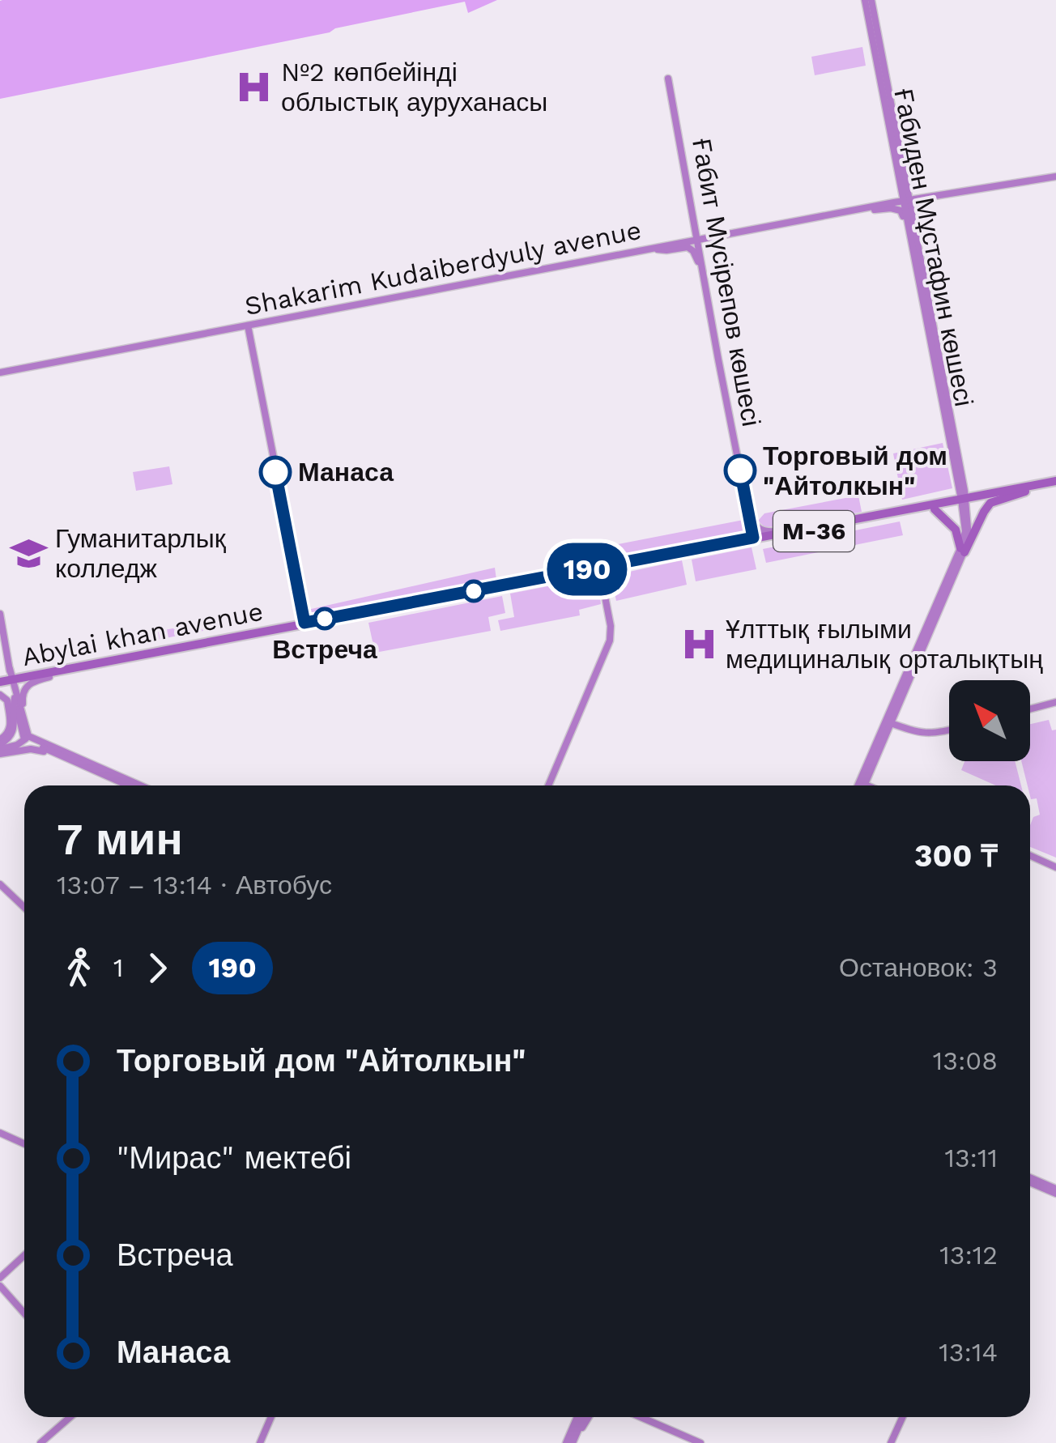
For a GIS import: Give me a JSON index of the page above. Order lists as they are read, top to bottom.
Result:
{
  "streets": {
    "main road": [
      "Ғабиден Мұстафин көшесі",
      "Shakarim Kudaiberdyuly avenue",
      "Ғабит Мүсірепов көшесі",
      "M-36",
      "Abylai khan avenue"
    ]
  },
  "crossings": [
    ["Ғабиден Мұстафин көшесі", "Shakarim Kudaiberdyuly avenue"],
    ["Ғабиден Мұстафин көшесі", "Abylai khan avenue"],
    ["Shakarim Kudaiberdyuly avenue", "Ғабит Мүсірепов көшесі"],
    ["Ғабит Мүсірепов көшесі", "Abylai khan avenue"]
  ],
  "places": {
    "hospital": ["№2 көпбейінді облыстық ауруханасы", "Ұлттық ғылыми медициналық орталықтың"],
    "other": ["Торговый дом \"Айтолкын\"", "Манаса", "Встреча"],
    "school or university": ["Гуманитарлық колледж"]
  },
  "lines": ["bus line 190"],
  "north": "top left",
  "page": {
    "on_map": "190",
    "heading": ["7 мин", "13:07 – 13:14 · Автобус", "300 ₸"],
    "legs": ["1", "190", "Остановок: 3"],
    "list": [
      {
        "name": "Торговый дом \"Айтолкын\"",
        "value": "13:08"
      },
      {
        "name": "\"Мирас\" мектебі",
        "value": "13:11"
      },
      {
        "name": "Встреча",
        "value": "13:12"
      },
      {
        "name": "Манаса",
        "value": "13:14"
      }
    ]
  }
}
